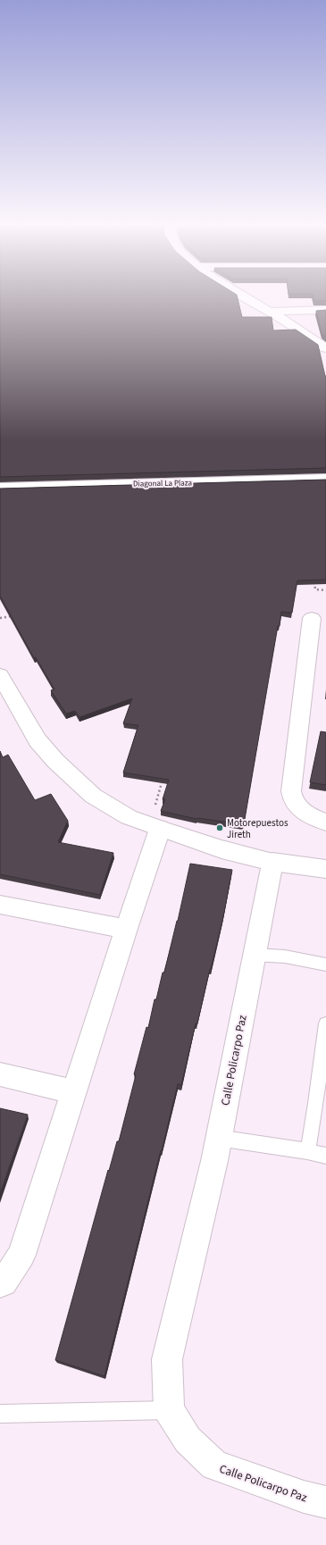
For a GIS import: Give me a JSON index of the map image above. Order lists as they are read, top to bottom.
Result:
{
  "streets": {
    "street": ["Diagonal La Plaza", "Calle Policarpo Paz"]
  },
  "places": ["Motorepuestos Jireth"]
}
